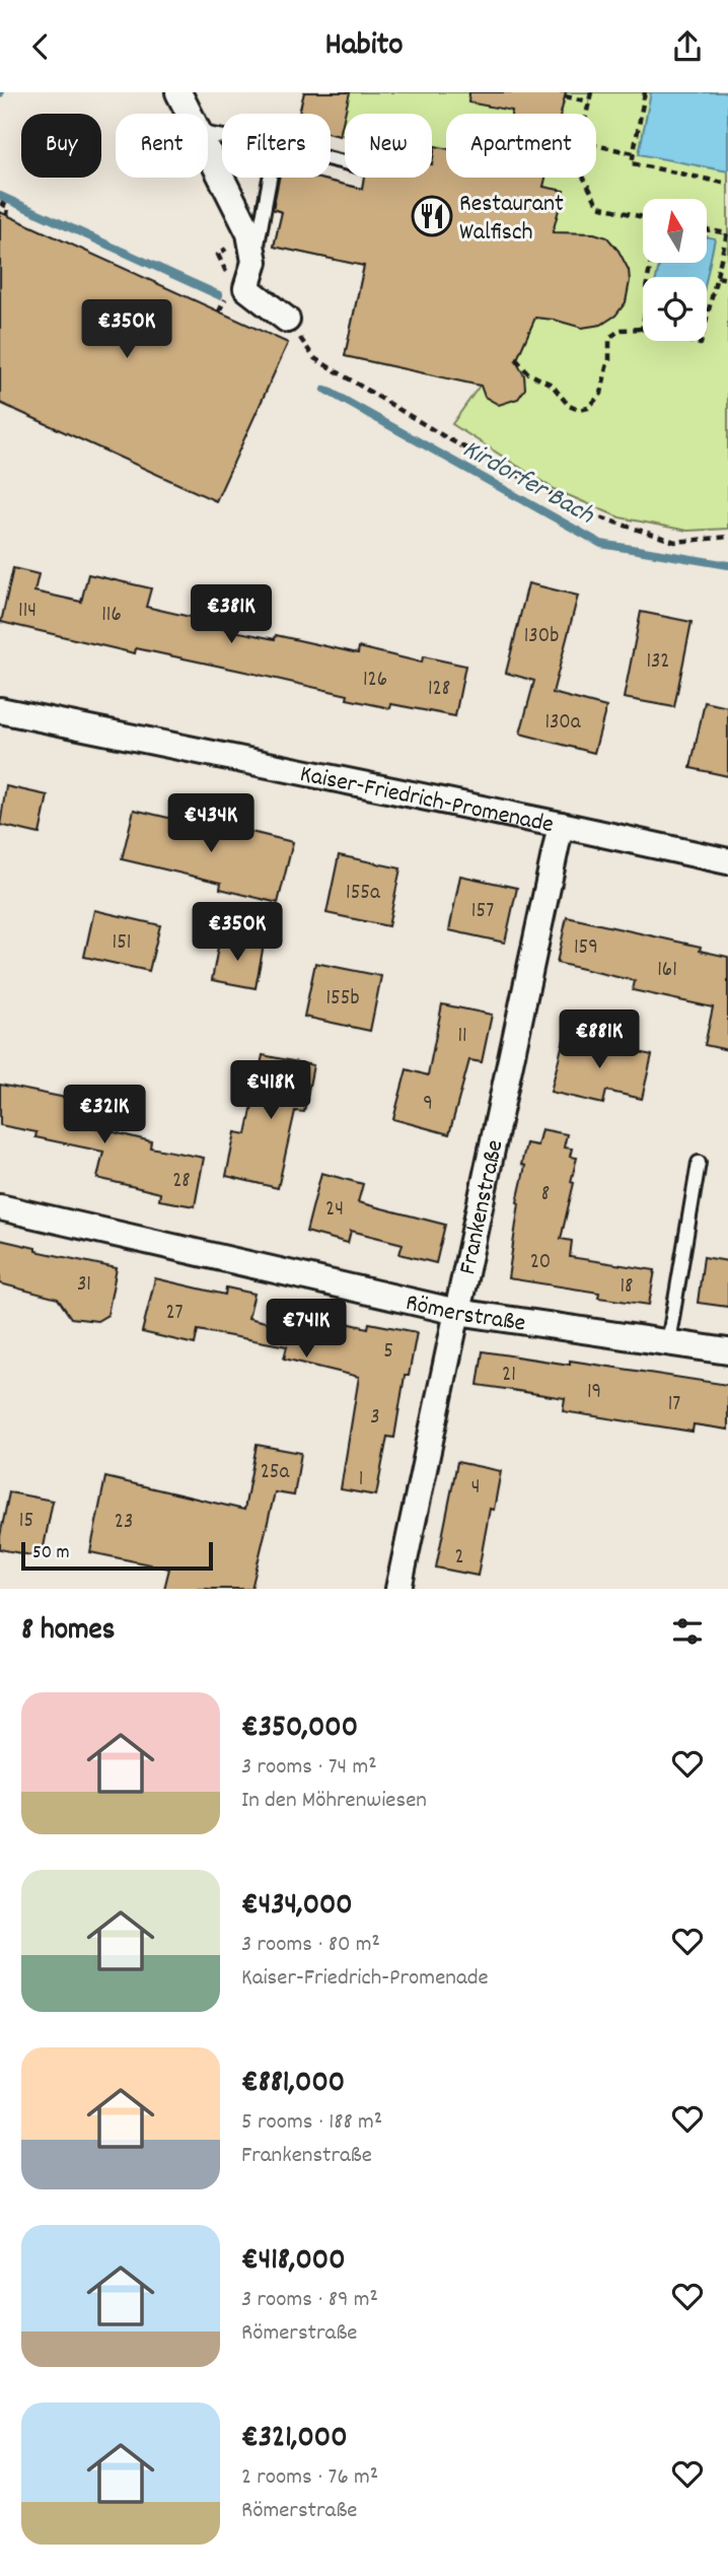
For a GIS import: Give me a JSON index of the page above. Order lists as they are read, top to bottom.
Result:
{
  "streets": {
    "street": ["Kaiser-Friedrich-Promenade", "Frankenstraße", "Römerstraße"]
  },
  "crossings": [
    ["Kaiser-Friedrich-Promenade", "Frankenstraße"],
    ["Frankenstraße", "Römerstraße"]
  ],
  "water": ["Kirdorfer Bach"],
  "places": {
    "restaurant": ["Restaurant Walfisch"]
  },
  "house_numbers": [
    "114",
    "116",
    "130b",
    "132",
    "126",
    "128",
    "130a",
    "155a",
    "157",
    "151",
    "159",
    "161",
    "155b",
    "11",
    "9",
    "28",
    "8",
    "24",
    "20",
    "31",
    "18",
    "27",
    "5",
    "21",
    "19",
    "17",
    "3",
    "25a",
    "1",
    "4",
    "15",
    "23",
    "2"
  ],
  "scale_bar": "50 m",
  "north": "top",
  "page": {
    "header": "Habito",
    "chip": [
      "Buy",
      "Rent",
      "Filters",
      "New",
      "Apartment"
    ],
    "price": [
      "€350K",
      "€381K",
      "€434K",
      "€350K",
      "€881K",
      "€418K",
      "€321K",
      "€741K"
    ],
    "scale": "50 m",
    "heading": "8 homes",
    "list": [
      {
        "name": "€350,000",
        "note": "3 rooms · 74 m² · In den Möhrenwiesen"
      },
      {
        "name": "€434,000",
        "note": "3 rooms · 80 m² · Kaiser-Friedrich-Promenade"
      },
      {
        "name": "€881,000",
        "note": "5 rooms · 188 m² · Frankenstraße"
      },
      {
        "name": "€418,000",
        "note": "3 rooms · 89 m² · Römerstraße"
      },
      {
        "name": "€321,000",
        "note": "2 rooms · 76 m² · Römerstraße"
      }
    ]
  }
}
